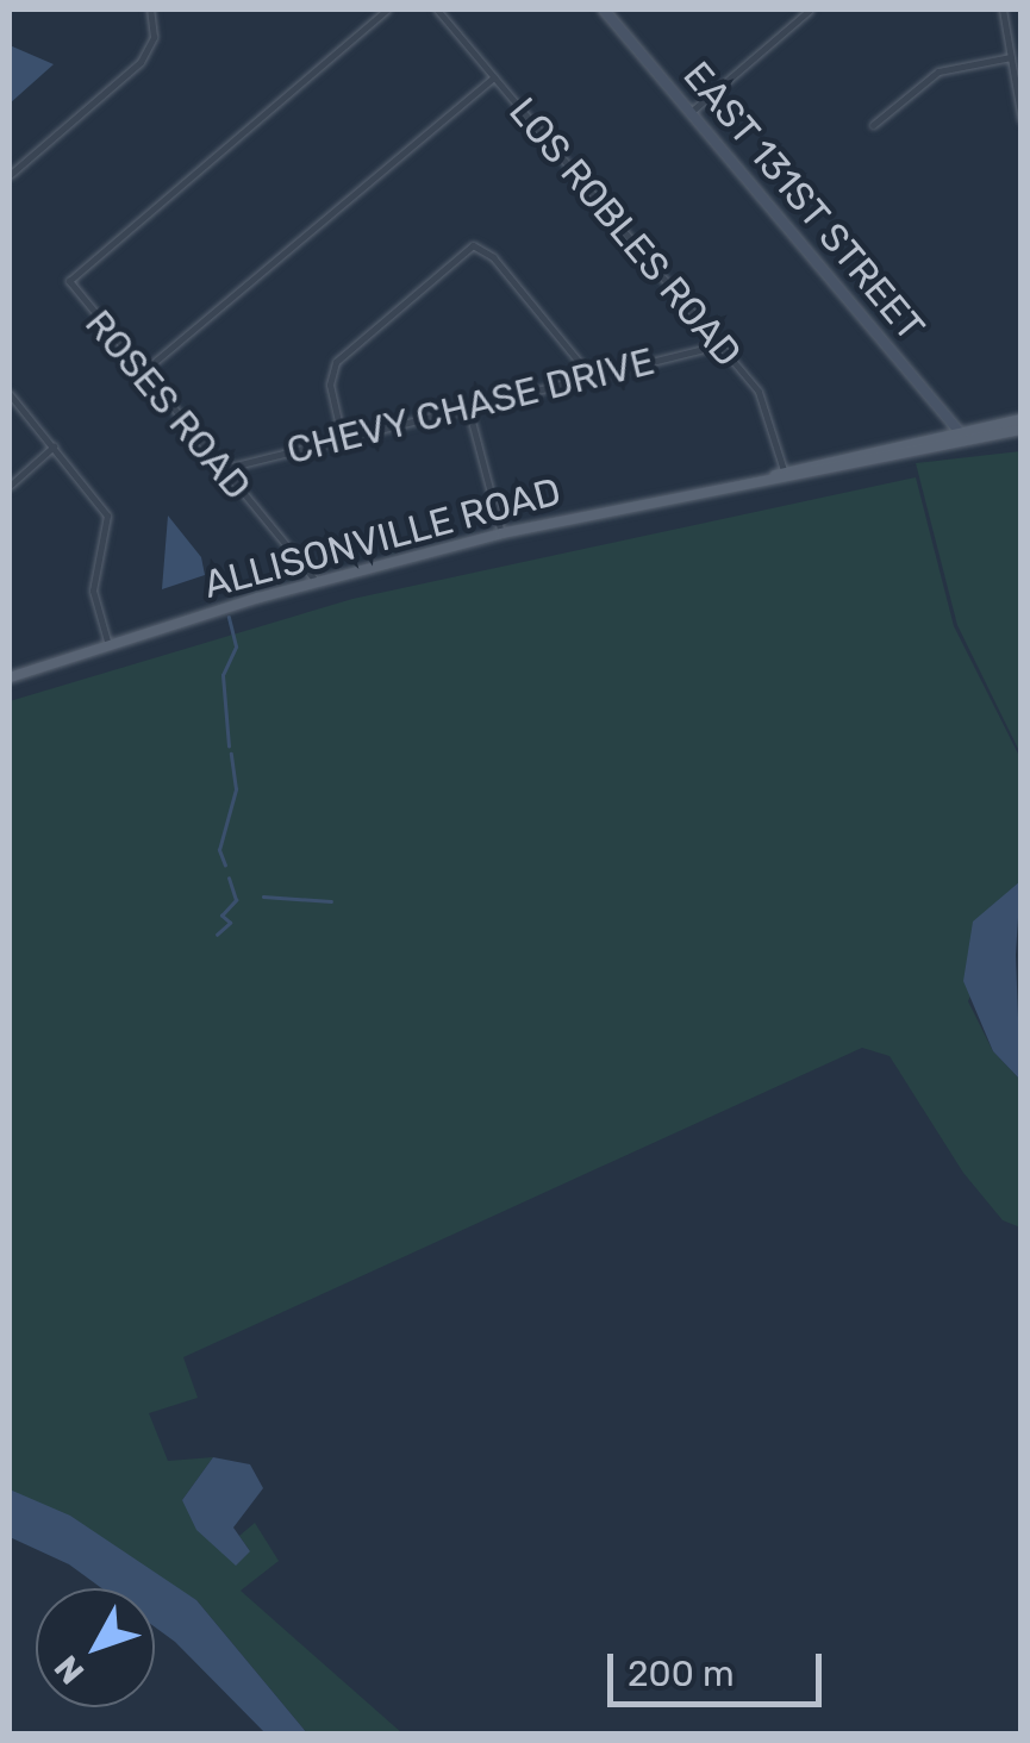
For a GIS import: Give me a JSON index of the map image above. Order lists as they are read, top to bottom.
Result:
{
  "streets": {
    "main road": ["ALLISONVILLE ROAD"],
    "street": [
      "EAST 131ST STREET",
      "LOS ROBLES ROAD",
      "ROSES ROAD",
      "CHEVY CHASE DRIVE"
    ]
  },
  "crossings": [
    ["EAST 131ST STREET", "ALLISONVILLE ROAD"],
    ["LOS ROBLES ROAD", "CHEVY CHASE DRIVE"],
    ["LOS ROBLES ROAD", "ALLISONVILLE ROAD"],
    ["ROSES ROAD", "CHEVY CHASE DRIVE"],
    ["ROSES ROAD", "ALLISONVILLE ROAD"]
  ],
  "scale_bar": "200 m",
  "north": "bottom left"
}
